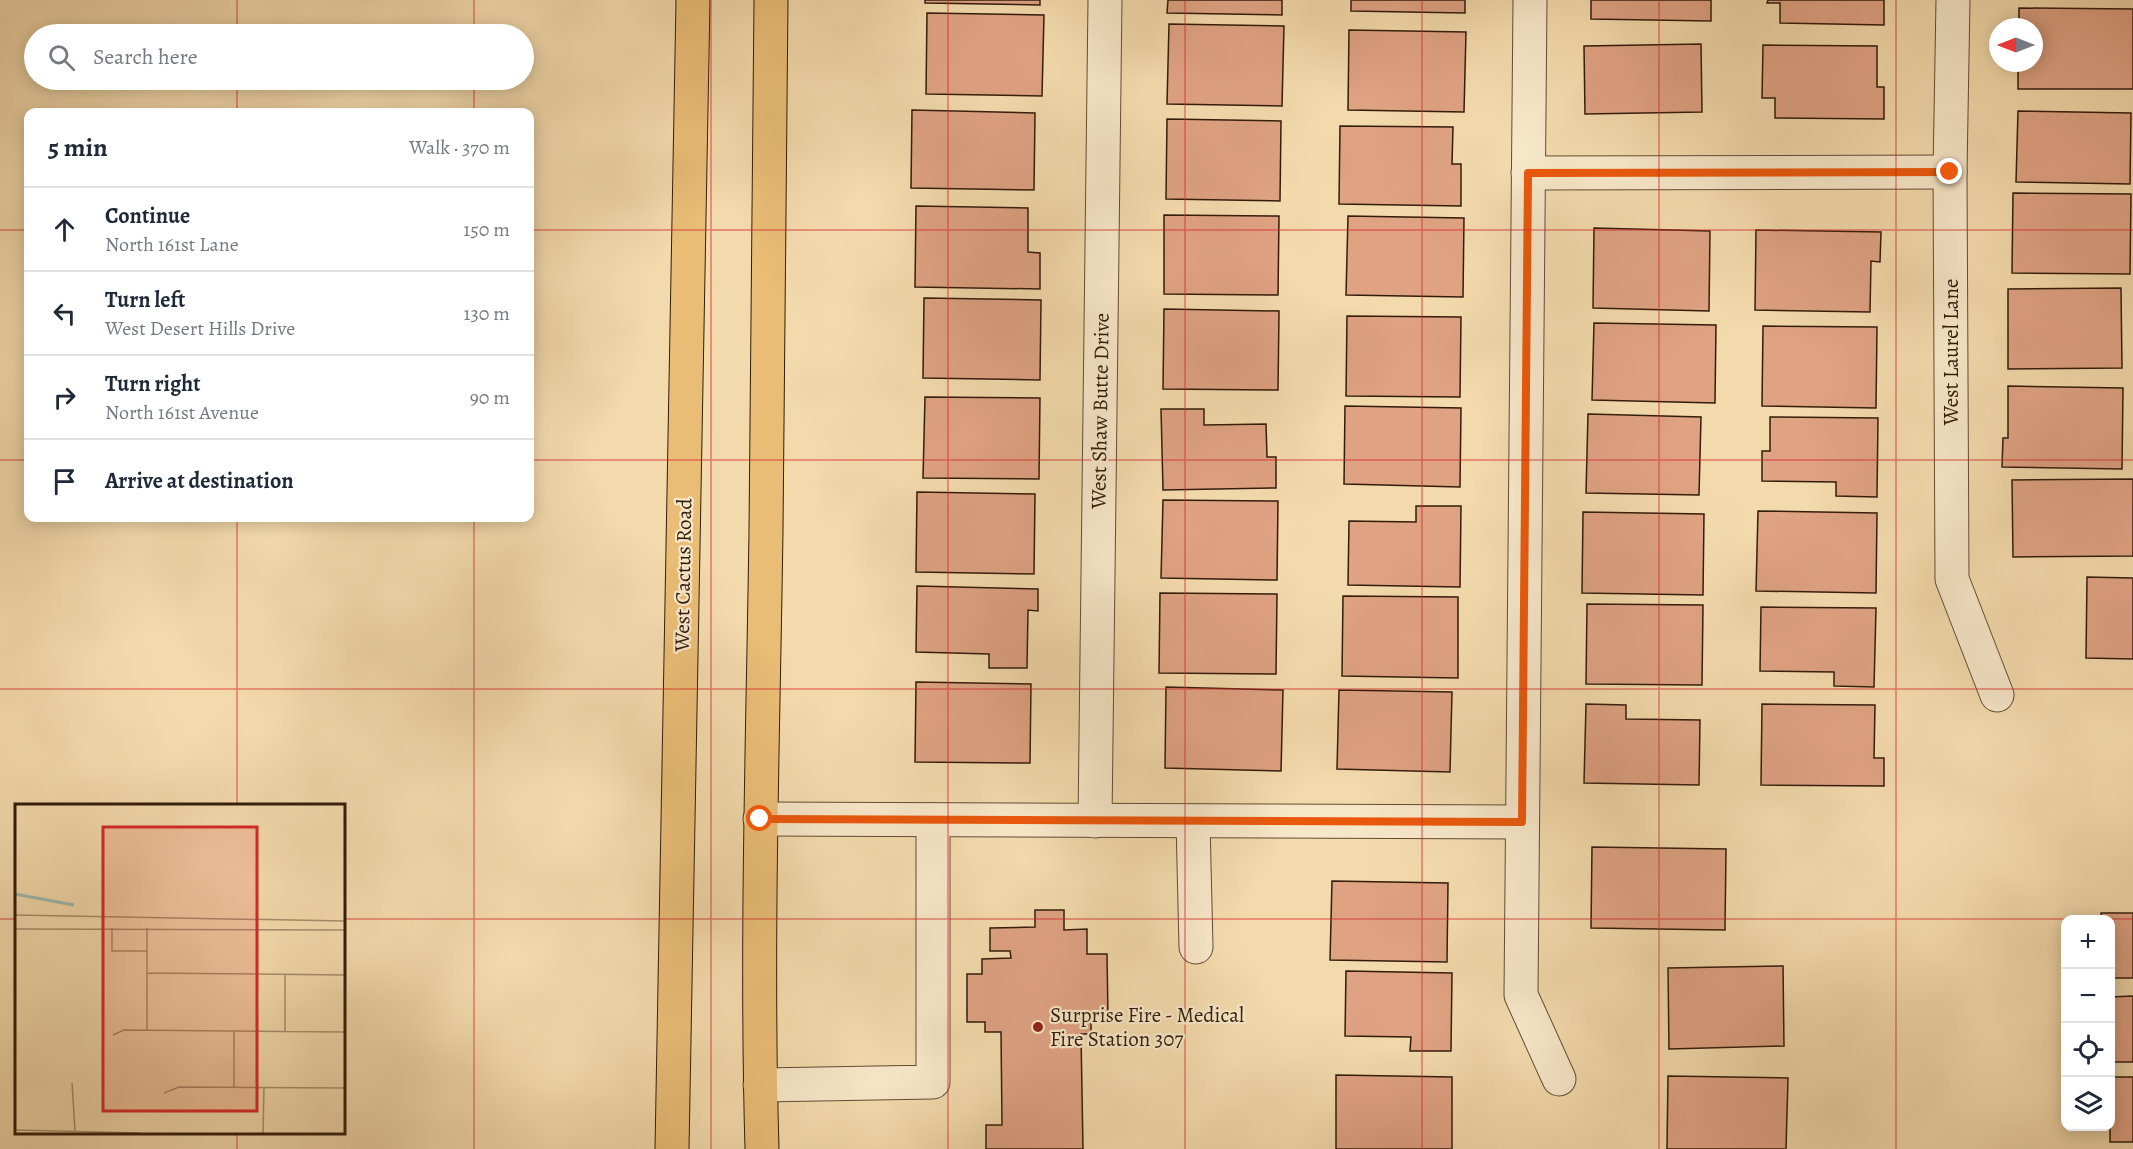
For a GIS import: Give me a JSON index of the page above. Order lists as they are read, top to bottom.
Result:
{
  "streets": {
    "main road": ["West Cactus Road"],
    "street": ["West Laurel Lane", "West Shaw Butte Drive"]
  },
  "places": ["Surprise Fire - Medical Fire Station 307"],
  "north": "left",
  "page": {
    "search": "Search here",
    "heading": ["5 min", "Walk · 370 m"],
    "list": [
      ["Continue", "North 161st Lane", "150 m"],
      ["Turn left", "West Desert Hills Drive", "130 m"],
      ["Turn right", "North 161st Avenue", "90 m"],
      "Arrive at destination"
    ],
    "map_buttons": ["+", "−"]
  }
}
